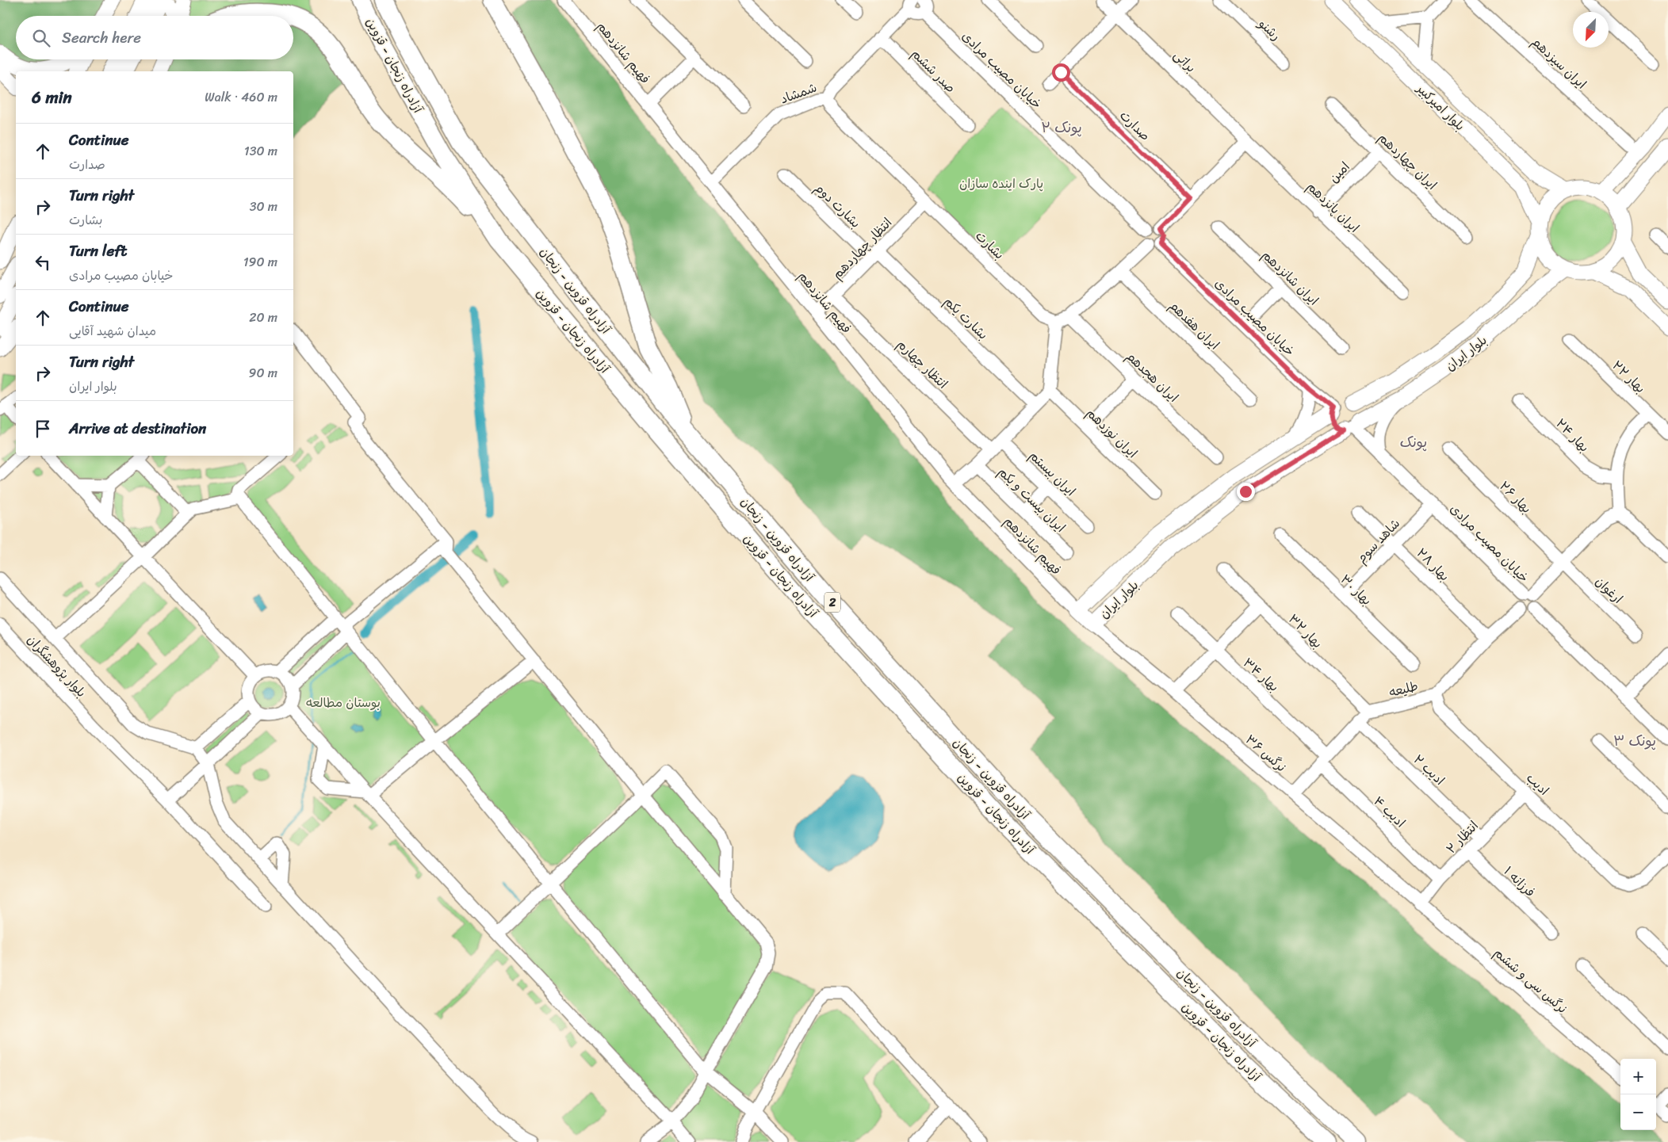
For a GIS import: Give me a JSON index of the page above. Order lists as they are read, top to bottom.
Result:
{
  "streets": {
    "highway": ["آزادراه زنجان - قزوین", "آزادراه قزوین - زنجان", "2"],
    "main road": ["بلوار امیرکبیر", "بلوار ایران"],
    "street": [
      "رشنو",
      "فهیم شانزدهم",
      "براتی",
      "ایران سیزدهم",
      "خیابان مصیب مرادی",
      "صدر ششم",
      "شمشاد",
      "صدارت",
      "ایران چهاردهم",
      "امین",
      "بشارت دوم",
      "ایران پانزدهم",
      "بشارت",
      "انتظار چهاردهم",
      "ایران شانزدهم",
      "بشارت یکم",
      "ایران هفدهم",
      "انتظار چهارم",
      "ایران هجدهم",
      "بهار ۲۲",
      "ایران نوزدهم",
      "بهار ۲۴",
      "ایران بیستم",
      "بهار ۲۶",
      "ایران بیست و یکم",
      "شاهد سوم",
      "بهار ۲۸",
      "بهار ۳۰",
      "ارغوان",
      "بهار ۳۲",
      "بلوار پژوهشگران",
      "بهار ۳۴",
      "طلیعه",
      "نرگس ۳۶",
      "ادیب ۲",
      "ادیب",
      "ادیب ۴",
      "انتظار ۲",
      "فرزانه ۱",
      "نرگس سی و ششم"
    ]
  },
  "crossings": [
    ["فهیم شانزدهم", "شمشاد"],
    ["فهیم شانزدهم", "انتظار چهاردهم"],
    ["فهیم شانزدهم", "بلوار ایران"],
    ["براتی", "ایران پانزدهم"],
    ["خیابان مصیب مرادی", "بلوار ایران"],
    ["خیابان مصیب مرادی", "شاهد سوم"],
    ["خیابان مصیب مرادی", "طلیعه"],
    ["صدر ششم", "شمشاد"],
    ["شمشاد", "بشارت"],
    ["بلوار امیرکبیر", "بلوار ایران"],
    ["ایران چهاردهم", "امین"],
    ["امین", "ایران پانزدهم"],
    ["بشارت دوم", "انتظار چهاردهم"],
    ["بشارت دوم", "بشارت یکم"],
    ["بشارت", "انتظار چهاردهم"],
    ["انتظار چهاردهم", "بشارت یکم"],
    ["انتظار چهاردهم", "انتظار چهارم"],
    ["بلوار ایران", "نرگس ۳۶"],
    ["بهار ۲۶", "ارغوان"],
    ["شاهد سوم", "بهار ۲۸"],
    ["شاهد سوم", "بهار ۳۰"],
    ["بهار ۲۸", "طلیعه"],
    ["بهار ۳۲", "طلیعه"],
    ["بهار ۳۴", "طلیعه"],
    ["بهار ۳۴", "ادیب ۴"],
    ["طلیعه", "نرگس ۳۶"],
    ["طلیعه", "ادیب ۲"],
    ["طلیعه", "ادیب"],
    ["طلیعه", "ادیب ۴"],
    ["نرگس ۳۶", "انتظار ۲"],
    ["نرگس ۳۶", "نرگس سی و ششم"],
    ["ادیب ۲", "انتظار ۲"],
    ["ادیب", "انتظار ۲"],
    ["ادیب ۴", "انتظار ۲"],
    ["انتظار ۲", "فرزانه ۱"],
    ["انتظار ۲", "نرگس سی و ششم"]
  ],
  "districts": ["پونک ۲", "پونک", "پونک ۳"],
  "parks": ["پارک اینده سازان", "بوستان مطالعه"],
  "north": "bottom left",
  "page": {
    "search": "Search here",
    "heading": ["6 min", "Walk · 460 m"],
    "list": [
      ["Continue", "صدارت", "130 m"],
      ["Turn right", "بشارت", "30 m"],
      ["Turn left", "خیابان مصیب مرادی", "190 m"],
      ["Continue", "میدان شهید آقایی", "20 m"],
      ["Turn right", "بلوار ایران", "90 m"],
      "Arrive at destination"
    ],
    "map_buttons": ["+", "−"]
  }
}
